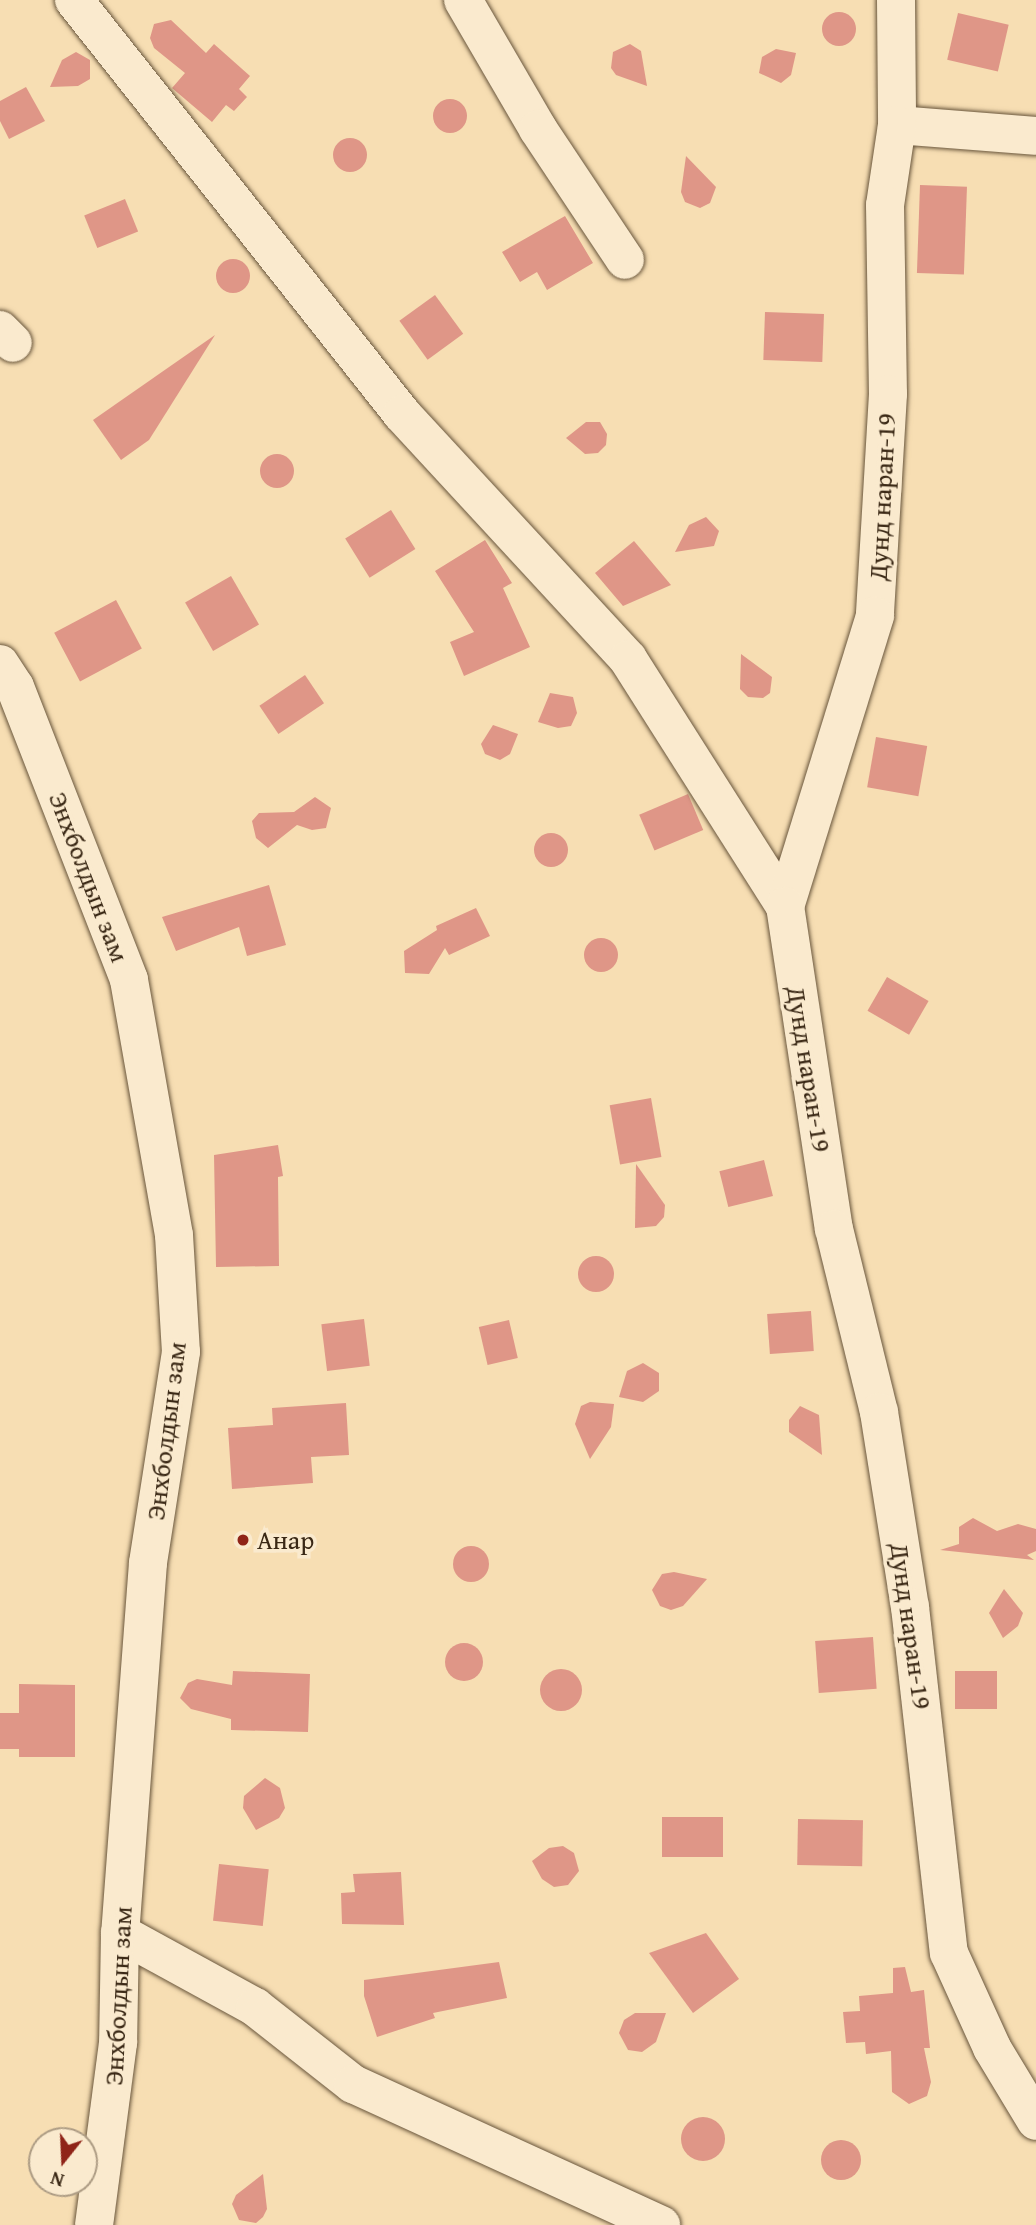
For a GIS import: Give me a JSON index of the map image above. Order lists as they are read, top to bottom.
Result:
{
  "streets": {
    "street": ["Дунд наран-19", "Энхболдын зам"]
  },
  "places": ["Анар"],
  "north": "bottom"
}
